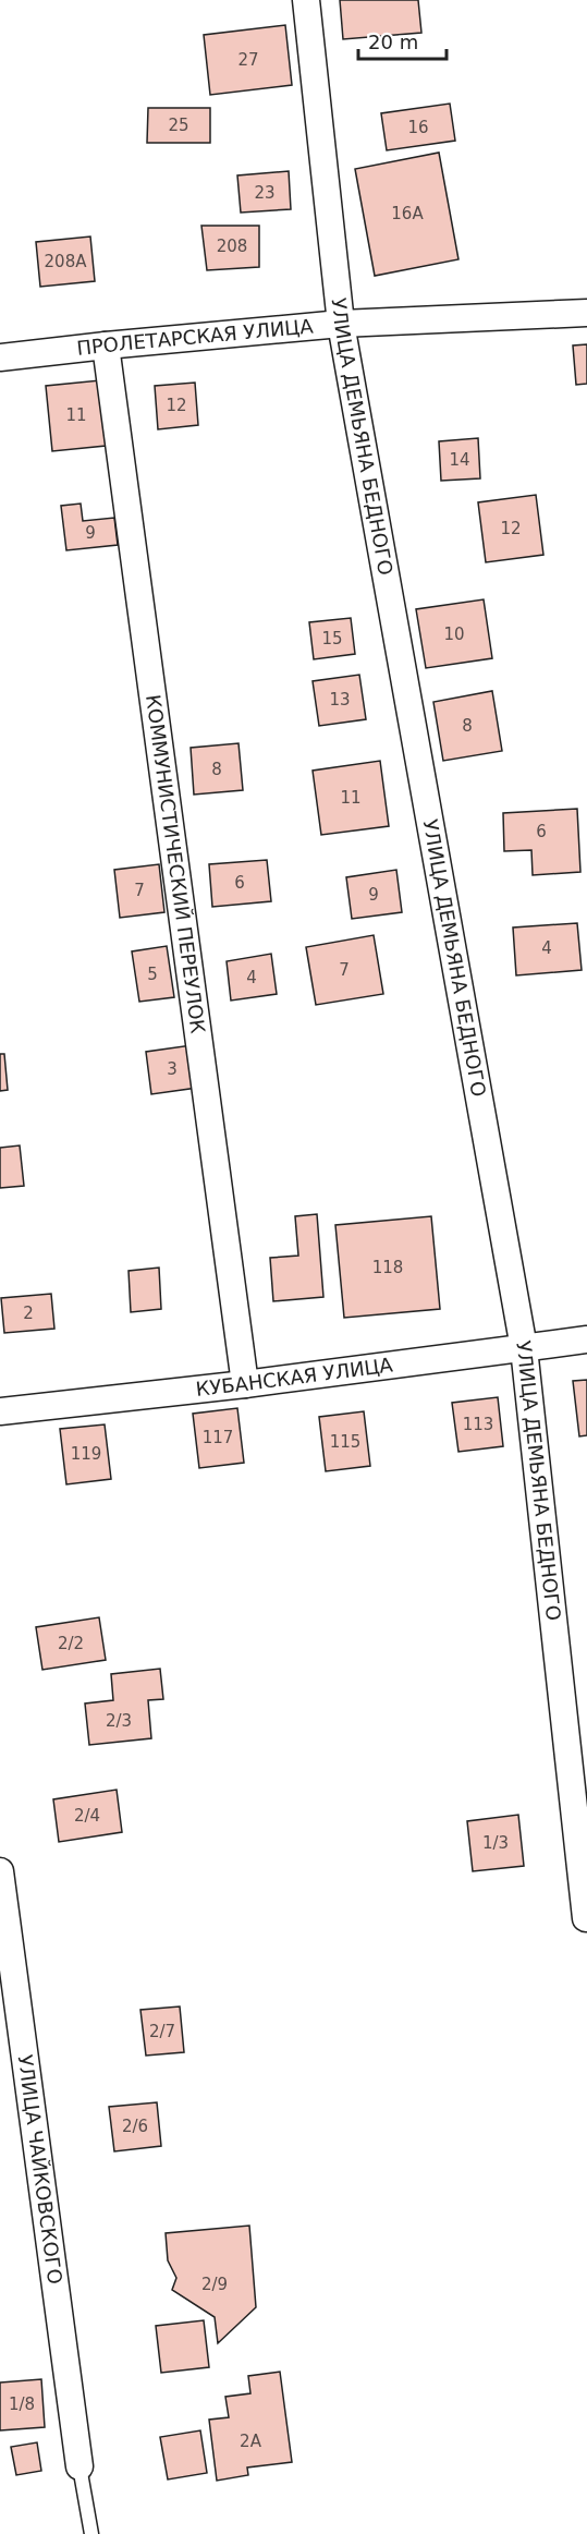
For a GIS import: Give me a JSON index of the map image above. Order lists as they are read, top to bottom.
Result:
{
  "streets": {
    "street": [
      "ПРОЛЕТАРСКАЯ УЛИЦА",
      "УЛИЦА ДЕМЬЯНА БЕДНОГО",
      "КОММУНИСТИЧЕСКИЙ ПЕРЕУЛОК",
      "КУБАНСКАЯ УЛИЦА",
      "УЛИЦА ЧАЙКОВСКОГО"
    ]
  },
  "crossings": [
    ["ПРОЛЕТАРСКАЯ УЛИЦА", "УЛИЦА ДЕМЬЯНА БЕДНОГО"],
    ["ПРОЛЕТАРСКАЯ УЛИЦА", "КОММУНИСТИЧЕСКИЙ ПЕРЕУЛОК"],
    ["УЛИЦА ДЕМЬЯНА БЕДНОГО", "КУБАНСКАЯ УЛИЦА"],
    ["КОММУНИСТИЧЕСКИЙ ПЕРЕУЛОК", "КУБАНСКАЯ УЛИЦА"]
  ],
  "house_numbers": [
    "27",
    "25",
    "16",
    "23",
    "16А",
    "208",
    "208А",
    "12",
    "11",
    "14",
    "12",
    "9",
    "10",
    "15",
    "13",
    "8",
    "8",
    "11",
    "6",
    "6",
    "7",
    "9",
    "4",
    "7",
    "5",
    "4",
    "3",
    "118",
    "2",
    "113",
    "117",
    "115",
    "119",
    "2/2",
    "2/3",
    "2/4",
    "1/3",
    "2/7",
    "2/6",
    "2/9",
    "1/8",
    "2А"
  ],
  "scale_bar": "20 m"
}
